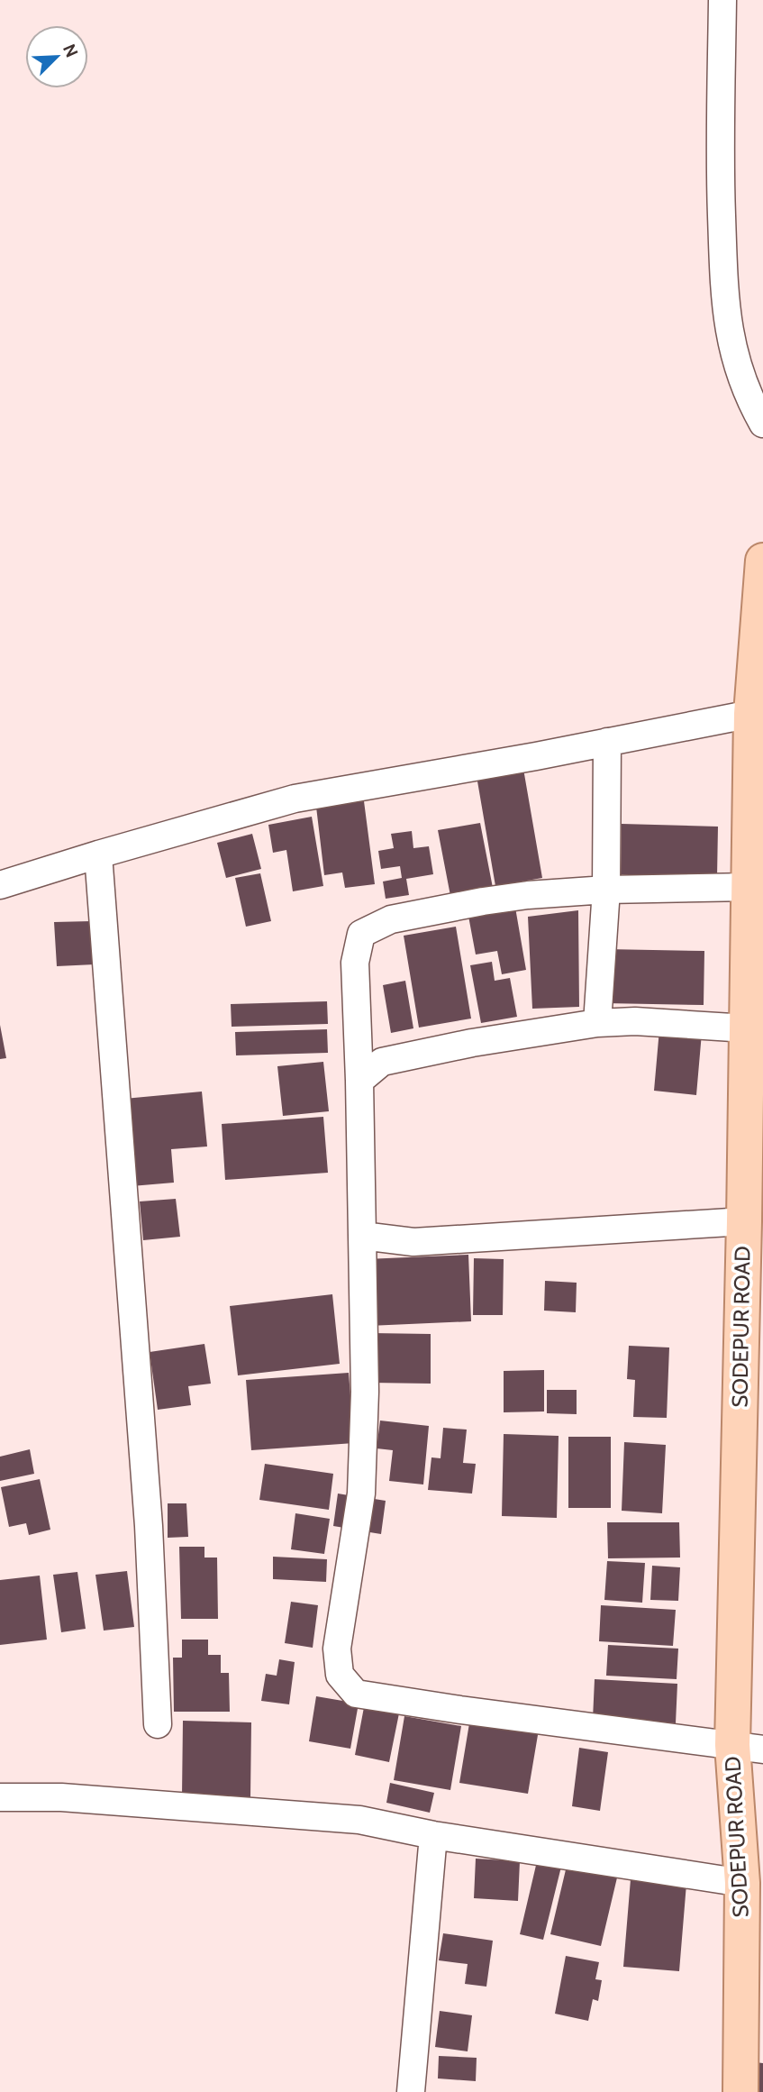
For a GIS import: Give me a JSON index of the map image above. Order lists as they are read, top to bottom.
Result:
{
  "streets": {
    "main road": ["SODEPUR ROAD"]
  },
  "north": "top right"
}
